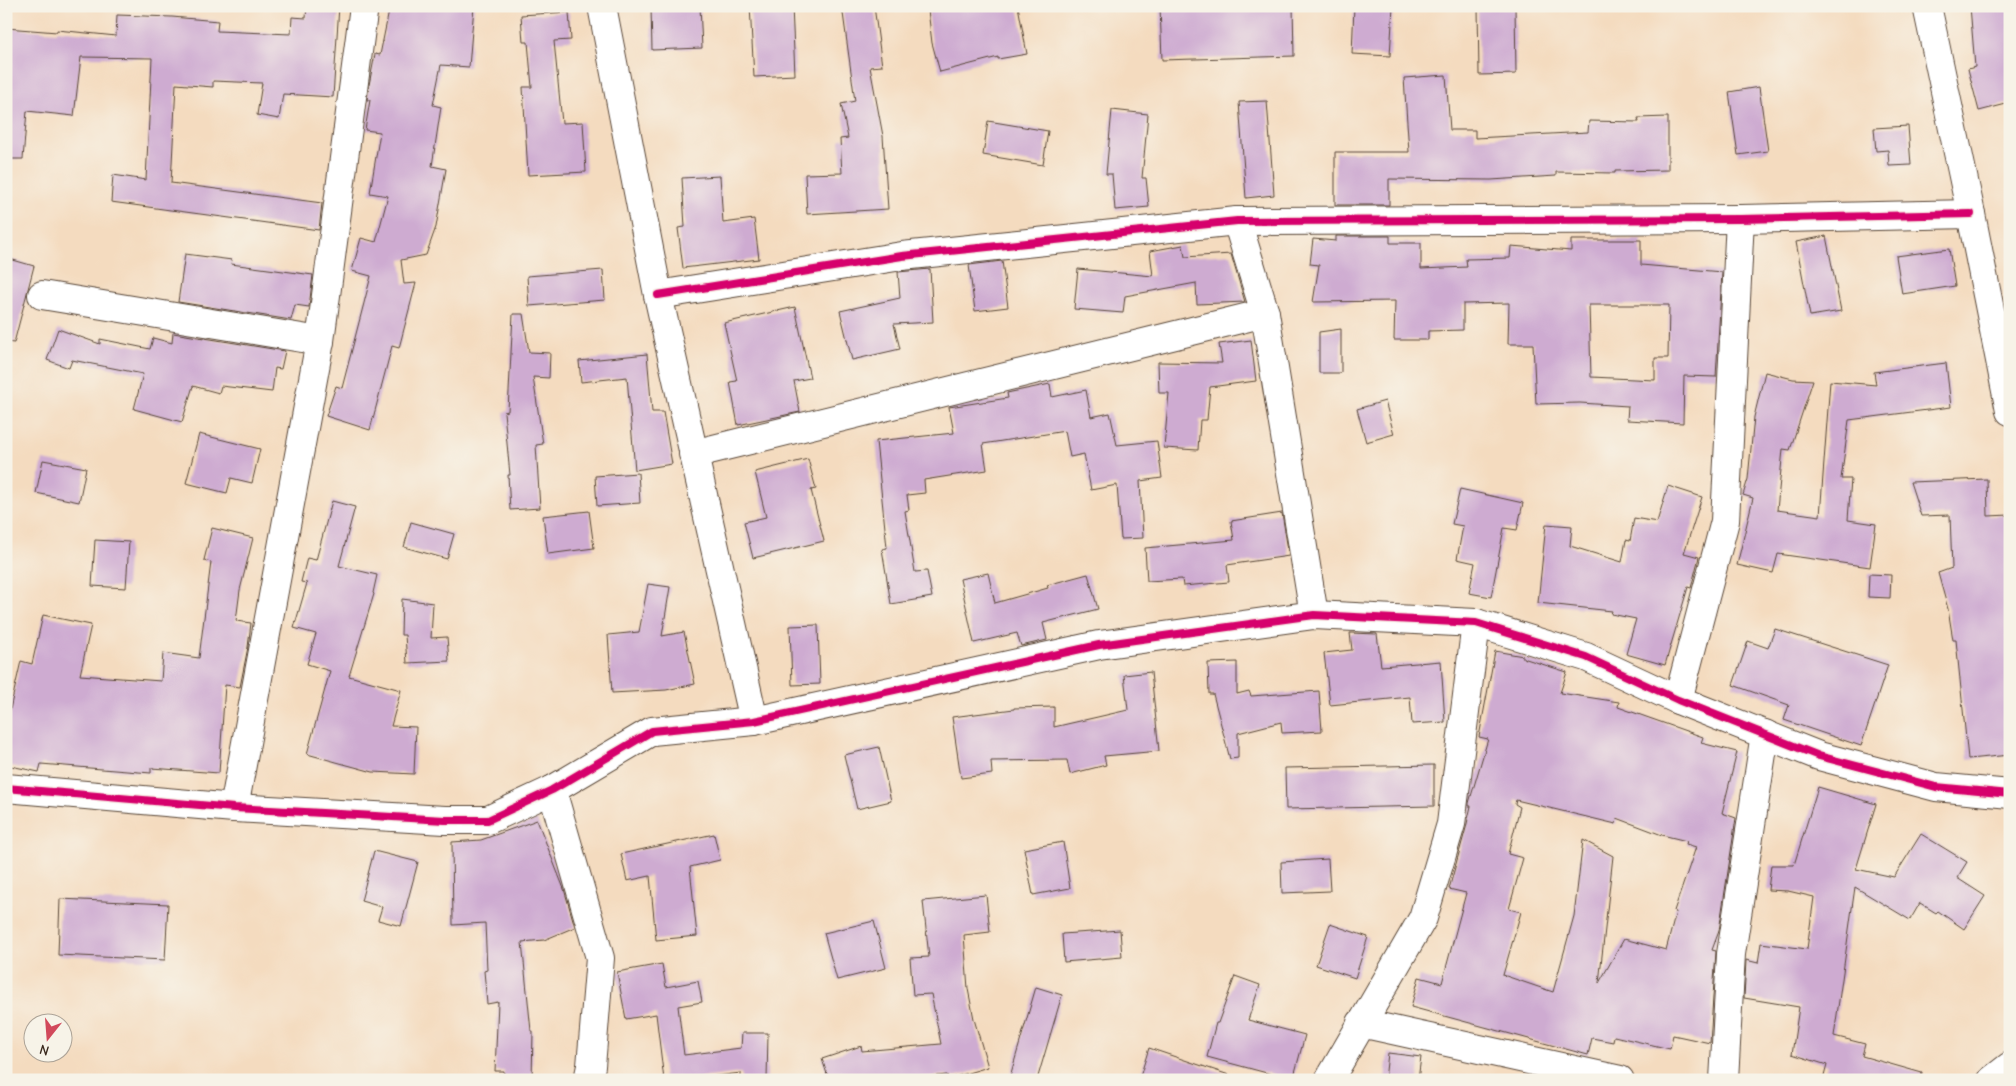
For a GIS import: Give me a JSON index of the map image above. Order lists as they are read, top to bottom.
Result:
{
  "north": "bottom"
}
